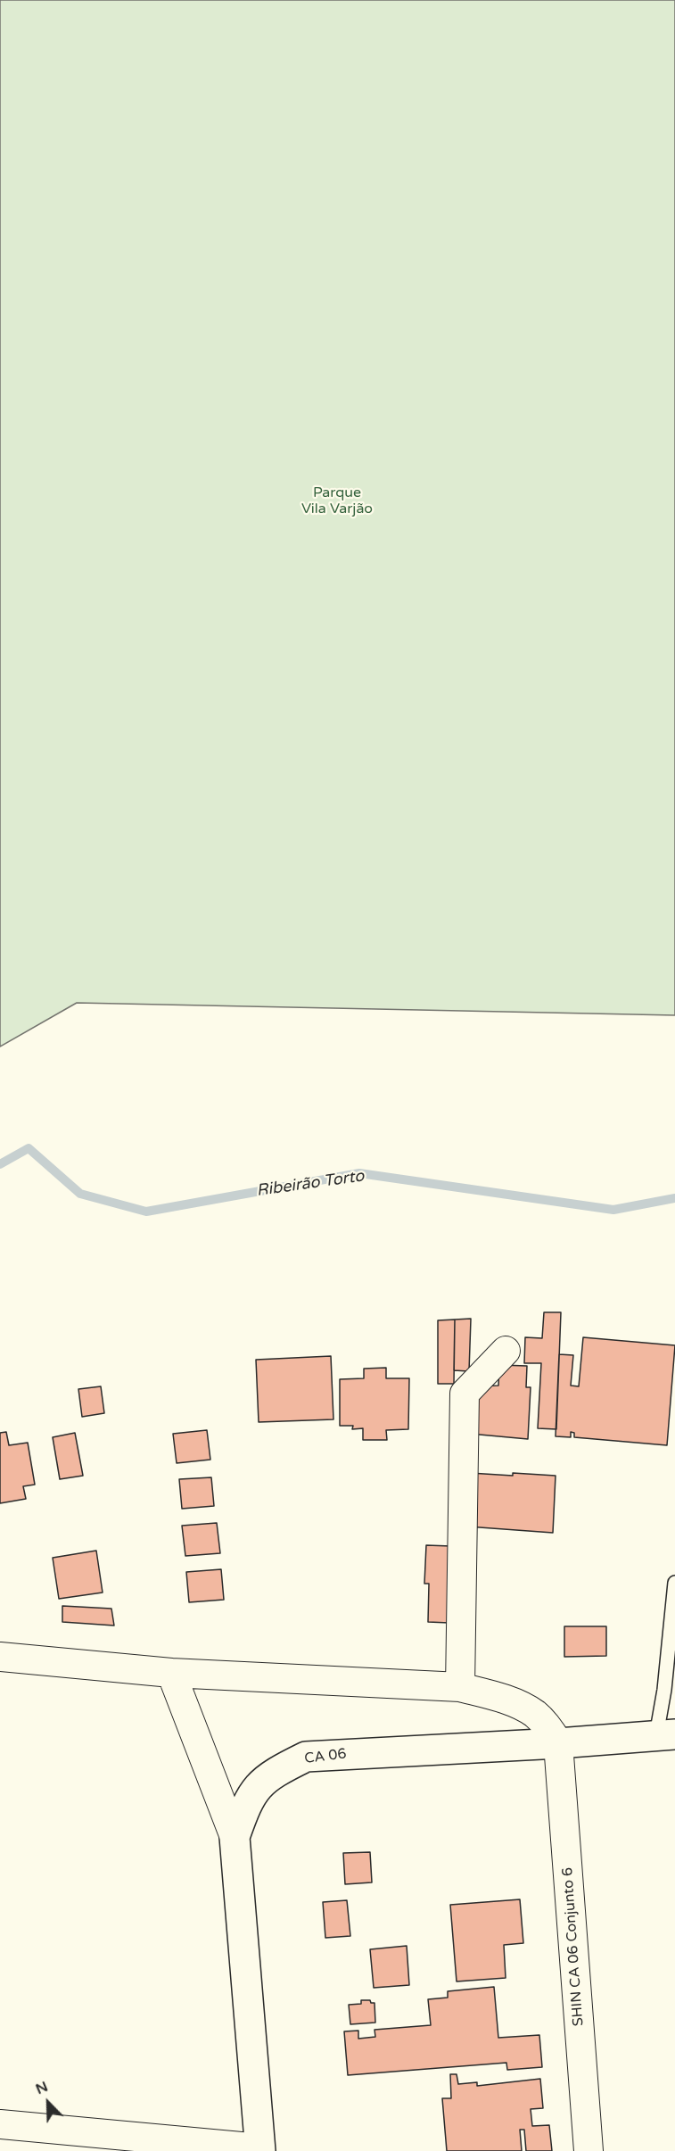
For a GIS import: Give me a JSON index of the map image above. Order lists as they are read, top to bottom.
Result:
{
  "streets": {
    "street": ["CA 06", "SHIN CA 06 Conjunto 6"]
  },
  "crossings": [
    ["CA 06", "SHIN CA 06 Conjunto 6"]
  ],
  "water": ["Ribeirão Torto"],
  "parks": ["Parque Vila Varjão"],
  "north": "top left"
}
